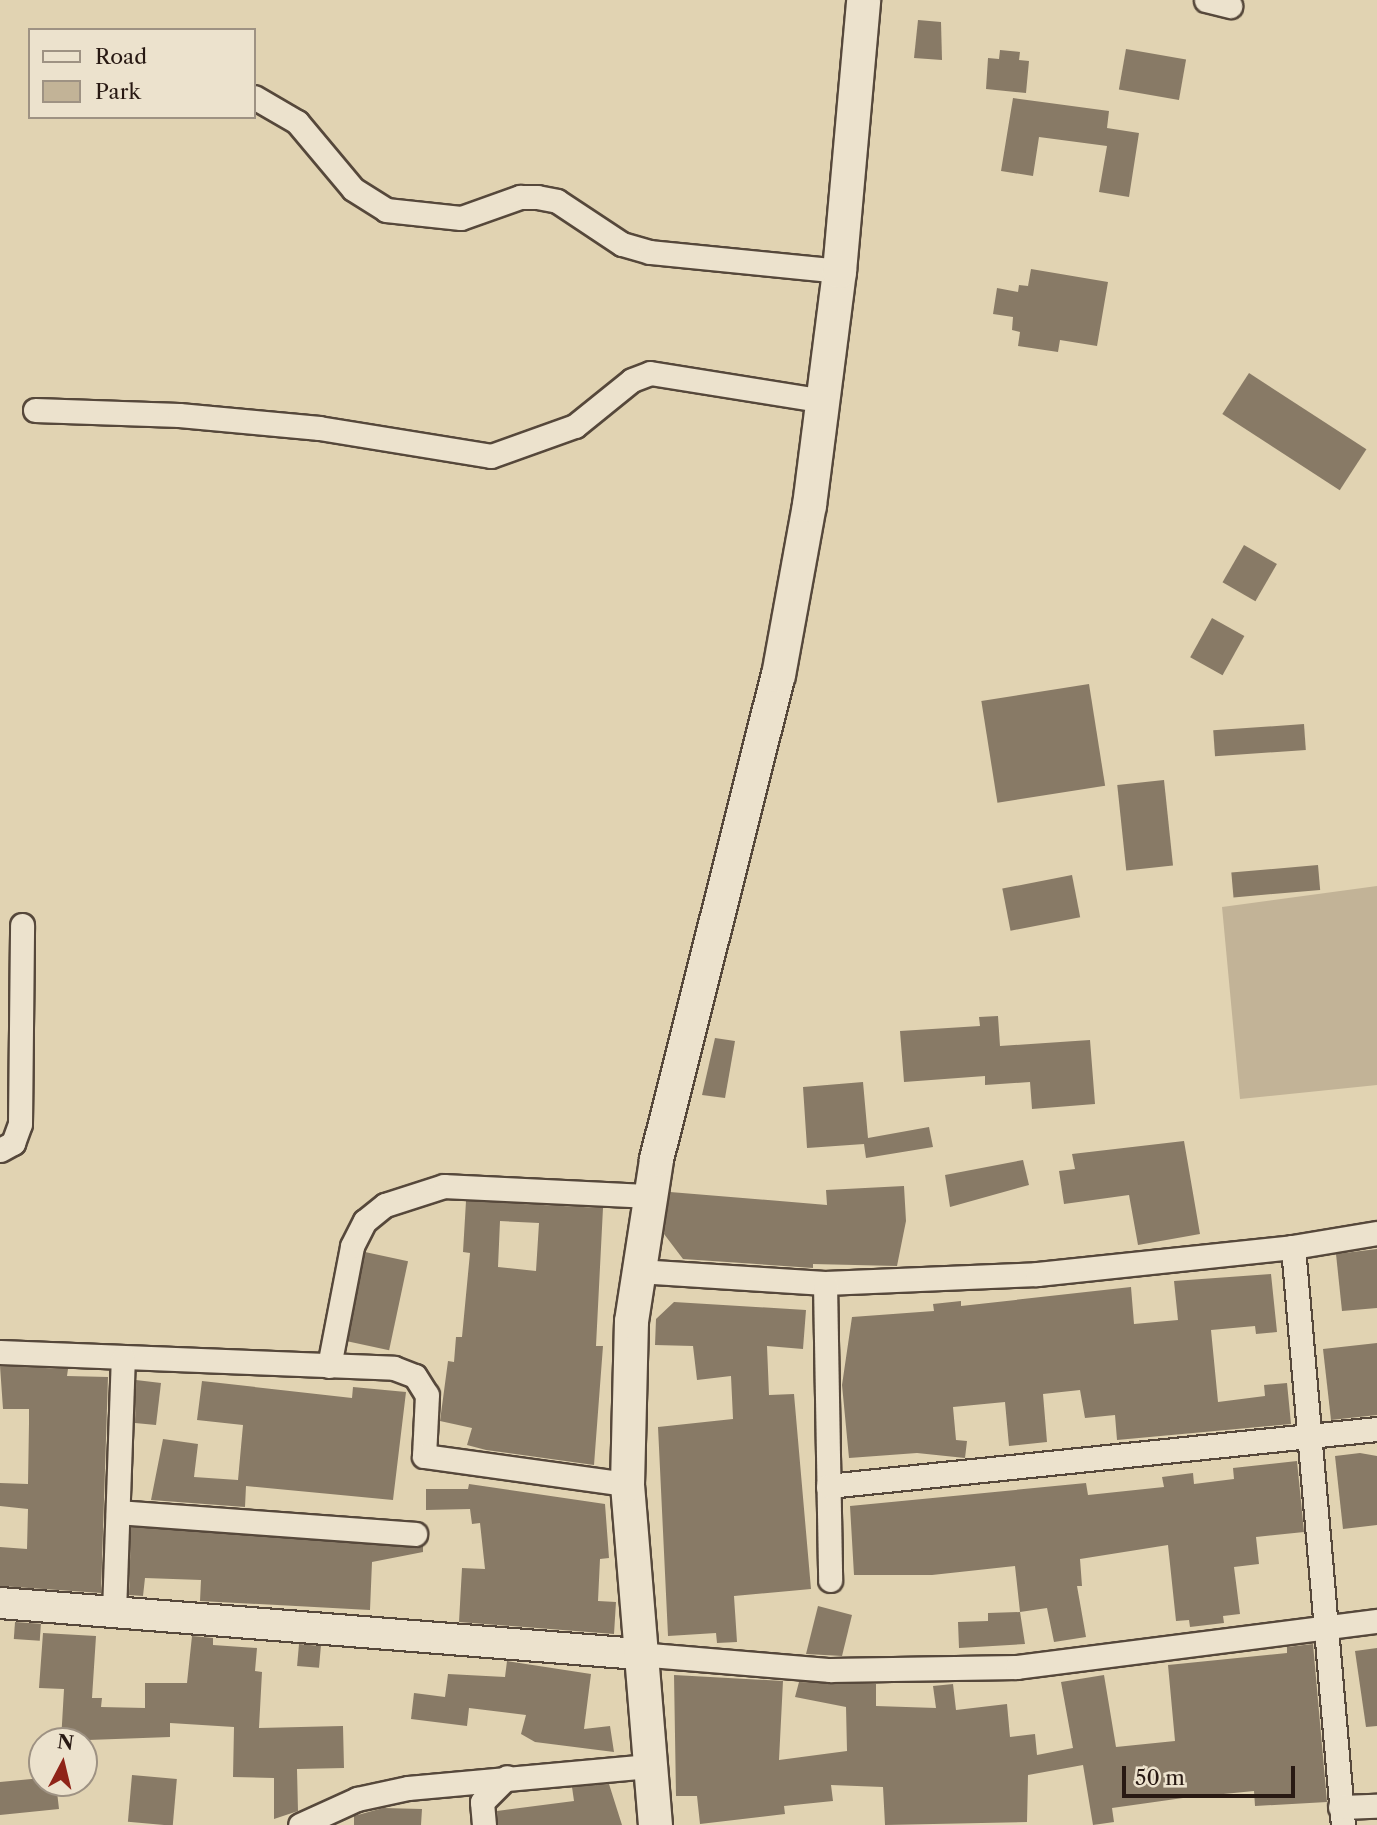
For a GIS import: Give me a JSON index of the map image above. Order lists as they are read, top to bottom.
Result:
{
  "legend": ["Road", "Park"],
  "scale_bar": "50 m",
  "north": "top"
}
